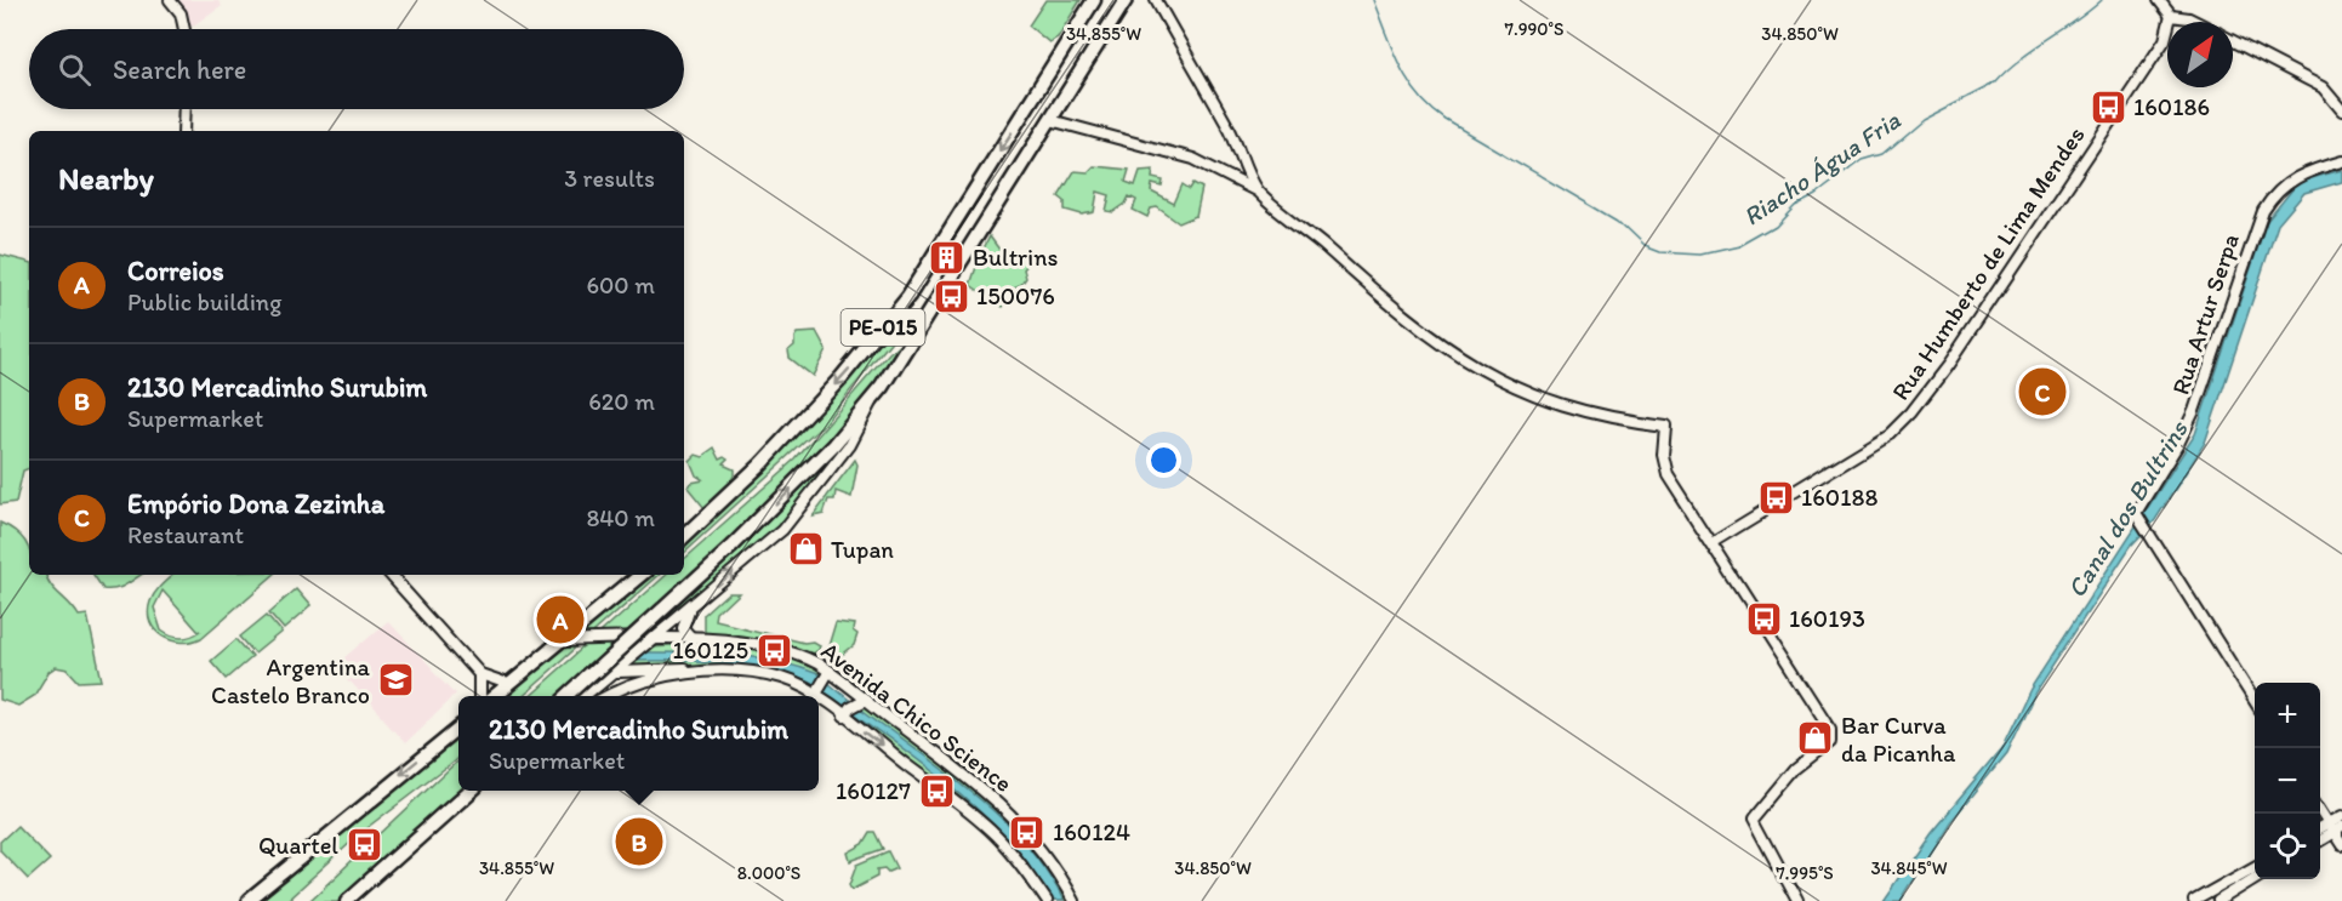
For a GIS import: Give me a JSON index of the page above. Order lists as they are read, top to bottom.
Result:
{
  "streets": {
    "highway": ["PE-015"],
    "street": ["Rua Humberto de Lima Mendes", "Rua Artur Serpa", "Avenida Chico Science"]
  },
  "water": ["Riacho Água Fria", "Canal dos Bultrins"],
  "places": {
    "bus stop": [
      "160186",
      "150076",
      "160188",
      "160193",
      "160125",
      "160127",
      "160124",
      "Quartel"
    ],
    "building": ["Bultrins"],
    "shop": ["Tupan", "Bar Curva da Picanha"],
    "school or university": ["Argentina Castelo Branco"]
  },
  "north": "top right",
  "page": {
    "search": "Search here",
    "heading": ["Nearby", "3 results"],
    "list": [
      {
        "mark": "A",
        "name": "Correios",
        "note": "Public building",
        "value": "600 m"
      },
      {
        "mark": "B",
        "name": "2130 Mercadinho Surubim",
        "note": "Supermarket",
        "value": "620 m"
      },
      {
        "mark": "C",
        "name": "Empório Dona Zezinha",
        "note": "Restaurant",
        "value": "840 m"
      }
    ],
    "pins": ["C", "A", "B"],
    "map_buttons": ["+", "−"],
    "popup": ["2130 Mercadinho Surubim", "Supermarket"]
  },
  "coordinates": [
    "7.990°S",
    "34.855°W",
    "34.850°W",
    "34.845°W",
    "8.000°S",
    "7.995°S"
  ]
}
